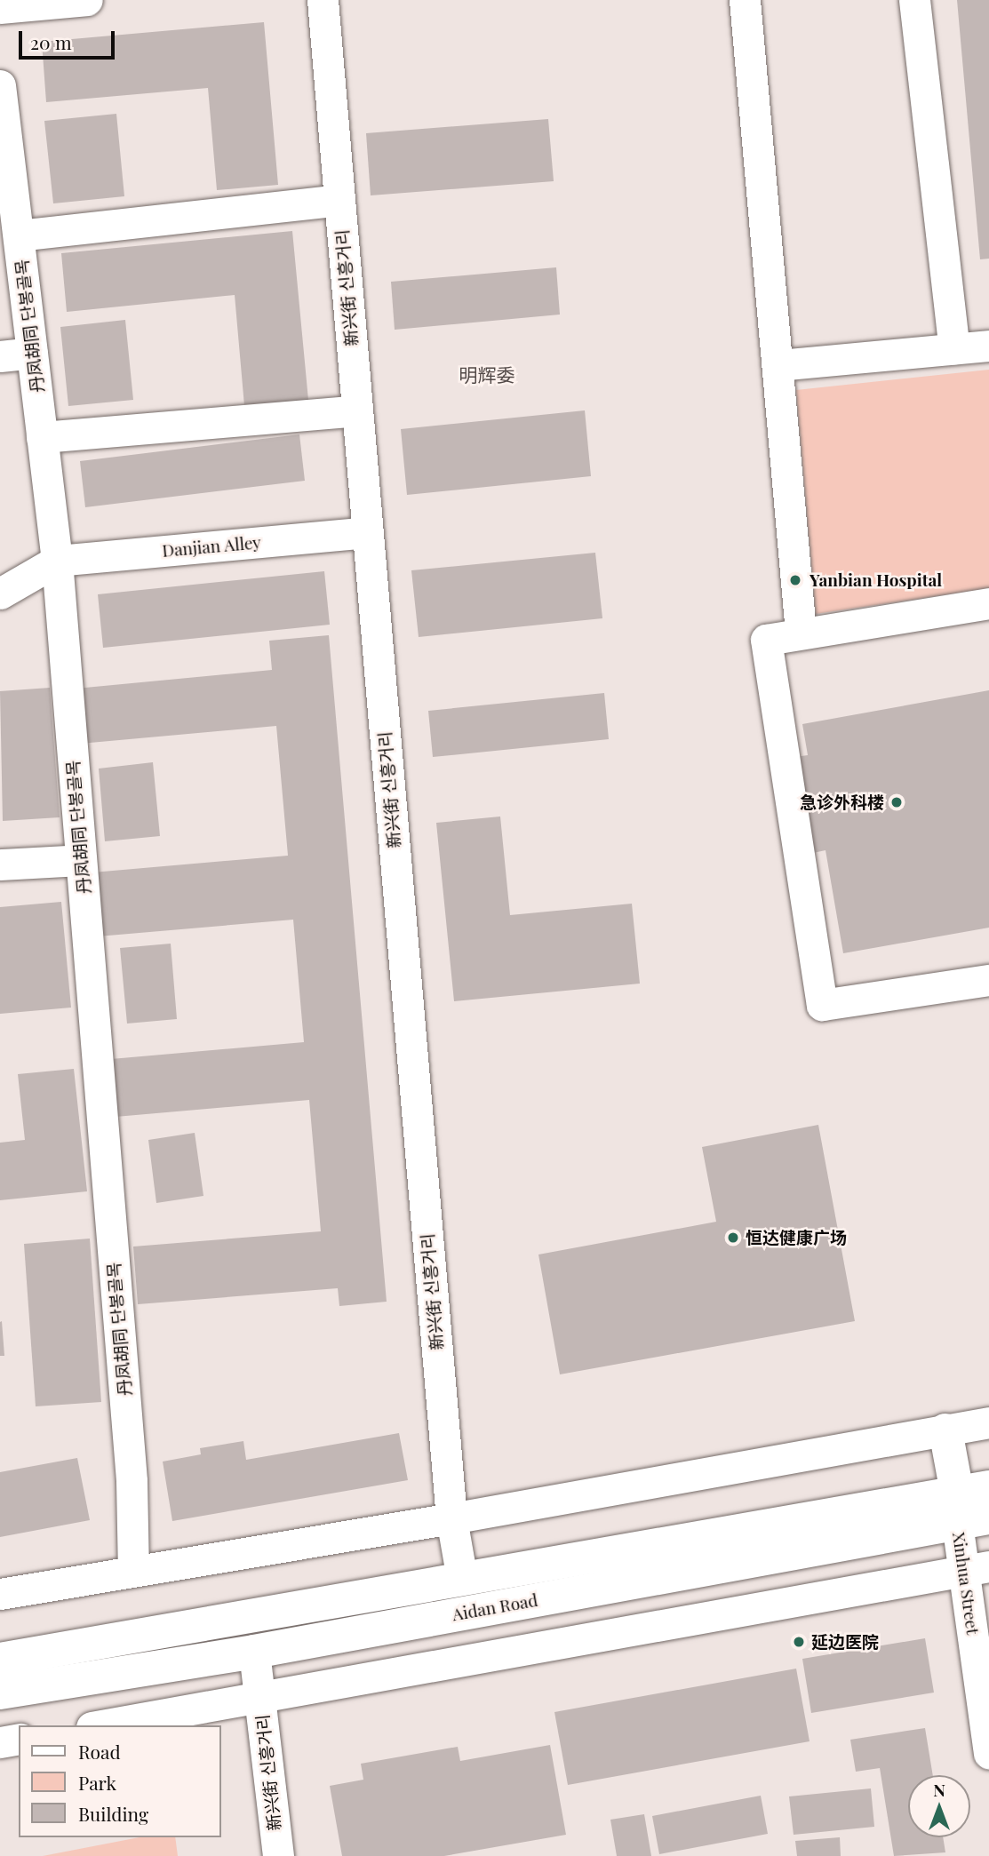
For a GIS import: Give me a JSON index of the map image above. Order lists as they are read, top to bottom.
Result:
{
  "streets": {
    "main road": ["Aidan Road"],
    "street": [
      "新兴街 신흥거리",
      "丹凤胡同 단봉골목",
      "Danjian Alley",
      "Xinhua Street"
    ]
  },
  "crossings": [
    ["新兴街 신흥거리", "Danjian Alley"],
    ["新兴街 신흥거리", "Aidan Road"],
    ["丹凤胡同 단봉골목", "Danjian Alley"],
    ["Xinhua Street", "Aidan Road"]
  ],
  "districts": ["明辉委"],
  "places": [
    "Yanbian Hospital",
    "急诊外科楼",
    "恒达健康广场",
    "延边医院"
  ],
  "legend": ["Road", "Park", "Building"],
  "scale_bar": "20 m",
  "north": "top"
}
